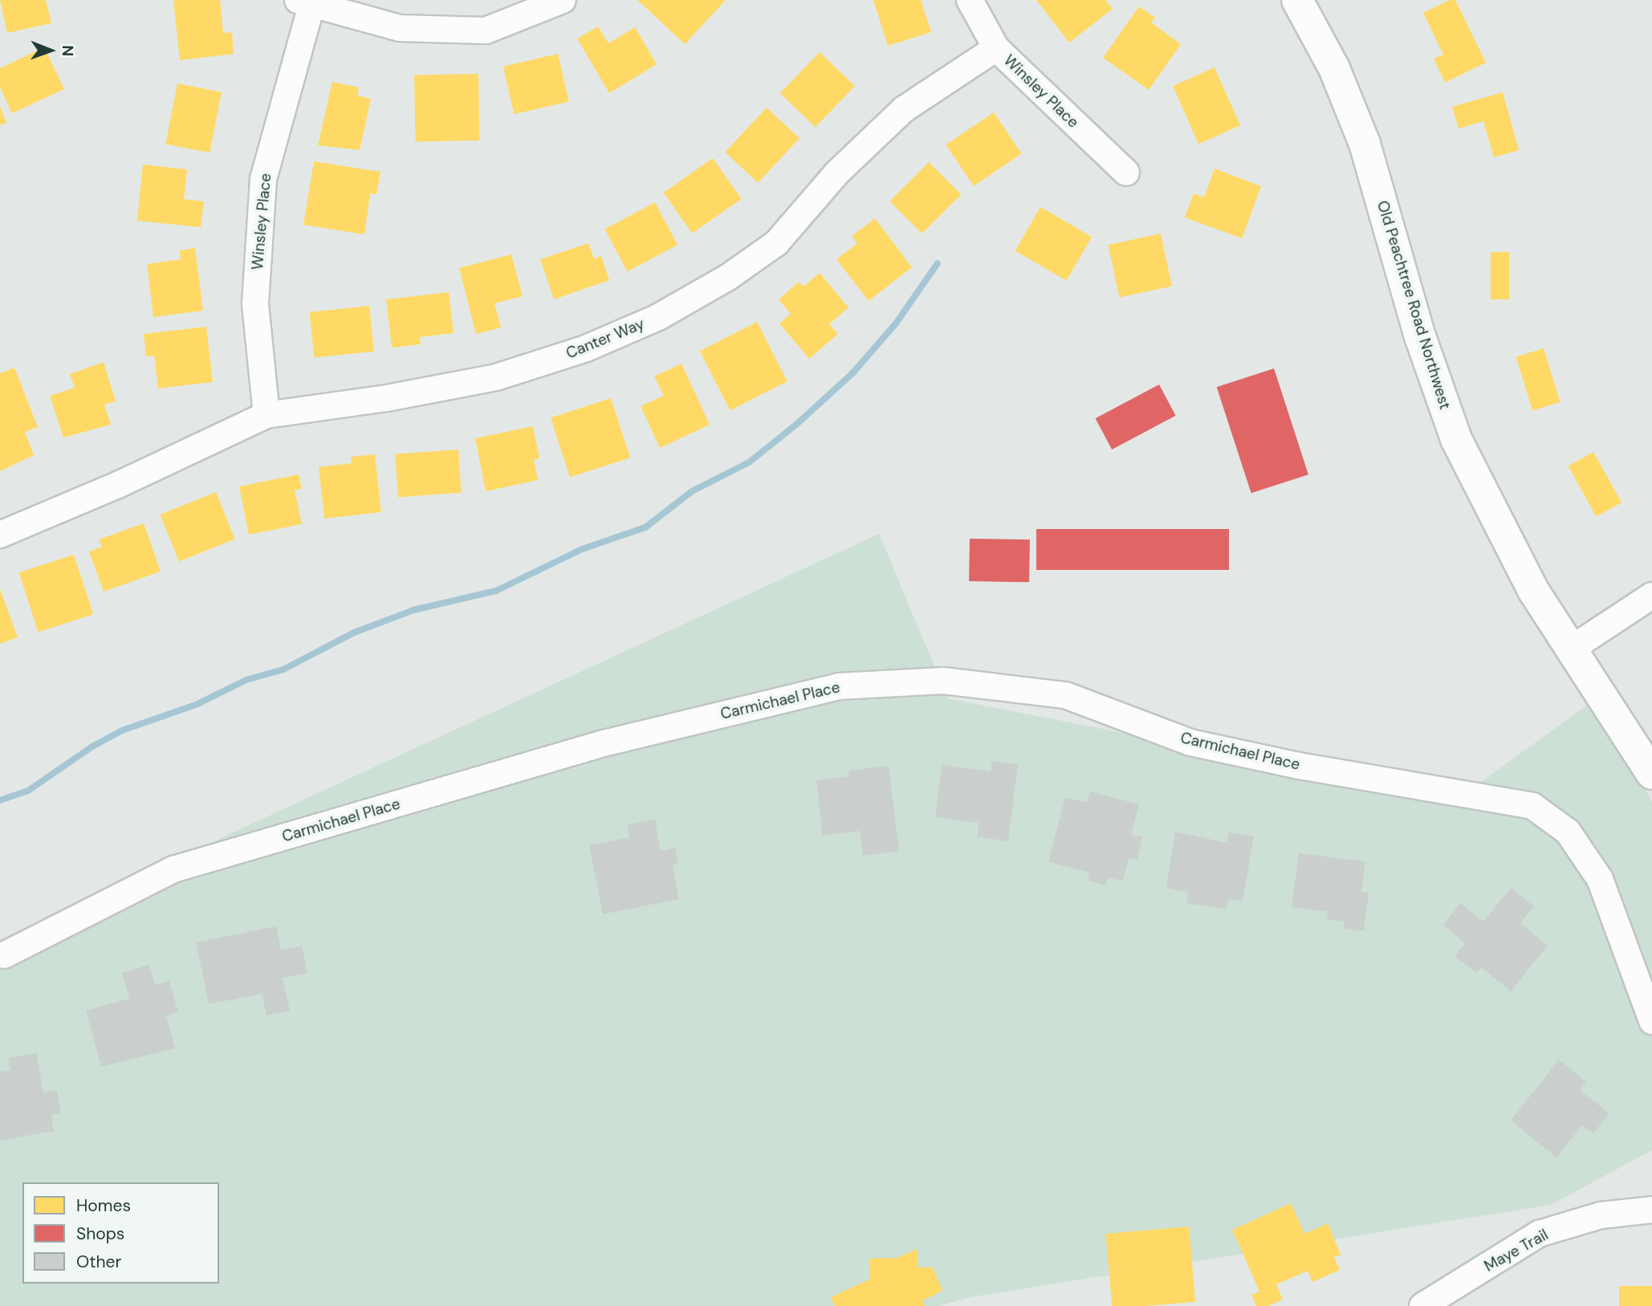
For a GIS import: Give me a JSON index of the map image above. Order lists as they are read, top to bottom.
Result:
{
  "streets": {
    "main road": ["Old Peachtree Road Northwest"],
    "street": [
      "Winsley Place",
      "Canter Way",
      "Carmichael Place",
      "Maye Trail"
    ]
  },
  "crossings": [
    ["Winsley Place", "Canter Way"]
  ],
  "legend": ["Homes", "Shops", "Other"],
  "north": "right"
}
